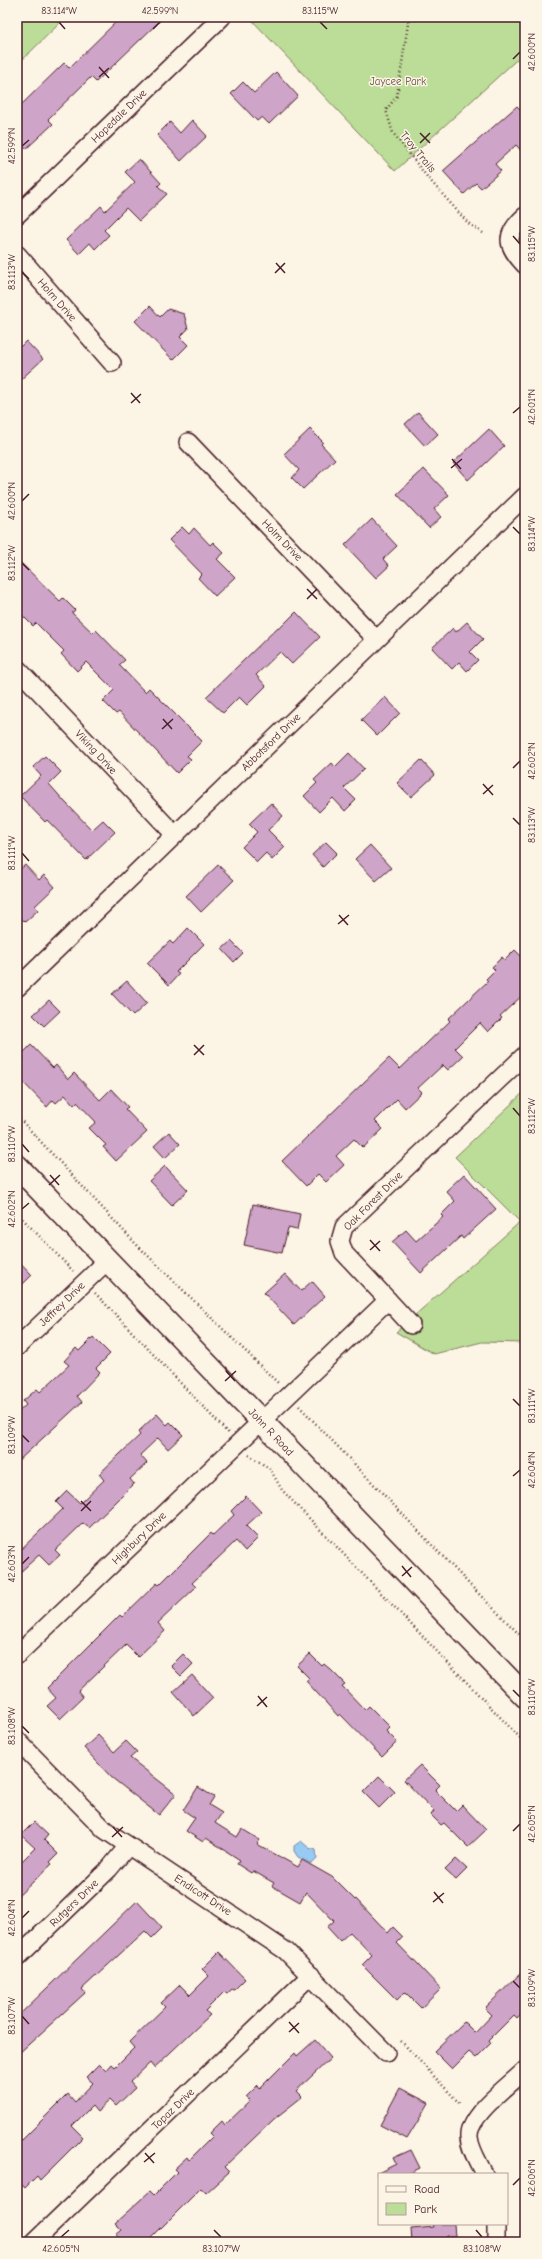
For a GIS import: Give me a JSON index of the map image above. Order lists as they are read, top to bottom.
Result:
{
  "streets": {
    "main road": ["John R Road"],
    "street": [
      "Hopedale Drive",
      "Holm Drive",
      "Abbotsford Drive",
      "Viking Drive",
      "Oak Forest Drive",
      "Jeffrey Drive",
      "Highbury Drive",
      "Endicott Drive",
      "Rutgers Drive",
      "Topaz Drive"
    ],
    "path": ["Troy Trails"]
  },
  "crossings": [
    ["Holm Drive", "Abbotsford Drive"],
    ["Abbotsford Drive", "Viking Drive"],
    ["Jeffrey Drive", "John R Road"],
    ["John R Road", "Highbury Drive"],
    ["Endicott Drive", "Rutgers Drive"],
    ["Endicott Drive", "Topaz Drive"]
  ],
  "parks": ["Jaycee Park"],
  "legend": ["Road", "Park"],
  "coordinates": [
    "83.114°W",
    "42.599°N",
    "83.115°W",
    "42.600°N",
    "83.113°W",
    "42.601°N",
    "83.112°W",
    "42.602°N",
    "83.111°W",
    "83.110°W",
    "83.109°W",
    "42.604°N",
    "42.603°N",
    "83.108°W",
    "42.605°N",
    "83.107°W",
    "42.606°N"
  ]
}
